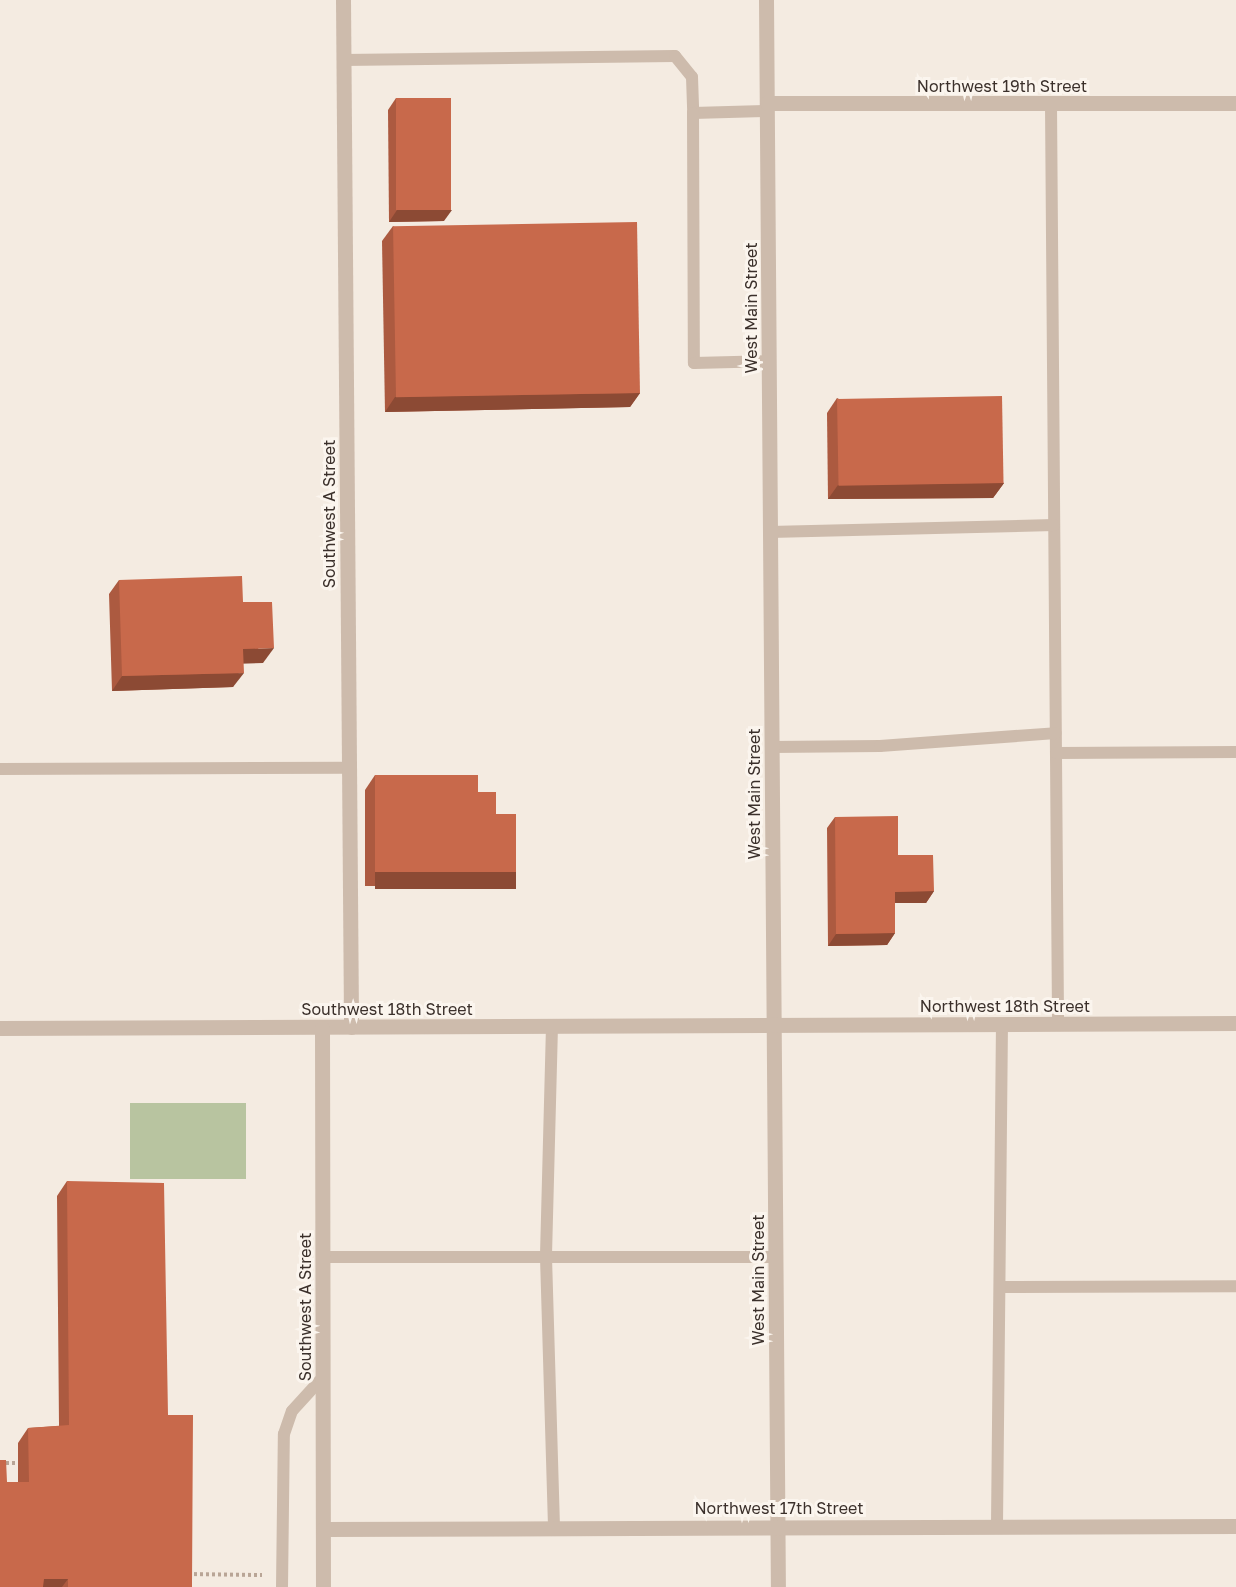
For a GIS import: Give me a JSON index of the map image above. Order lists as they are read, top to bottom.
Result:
{
  "streets": {
    "street": [
      "Northwest 19th Street",
      "West Main Street",
      "Southwest A Street",
      "Northwest 18th Street",
      "Southwest 18th Street",
      "Northwest 17th Street"
    ]
  },
  "crossings": [
    ["Northwest 19th Street", "West Main Street"],
    ["West Main Street", "Northwest 18th Street"],
    ["West Main Street", "Southwest 18th Street"],
    ["West Main Street", "Northwest 17th Street"],
    ["Southwest A Street", "Southwest 18th Street"],
    ["Southwest A Street", "Northwest 17th Street"],
    ["Northwest 18th Street", "Southwest 18th Street"]
  ]
}
